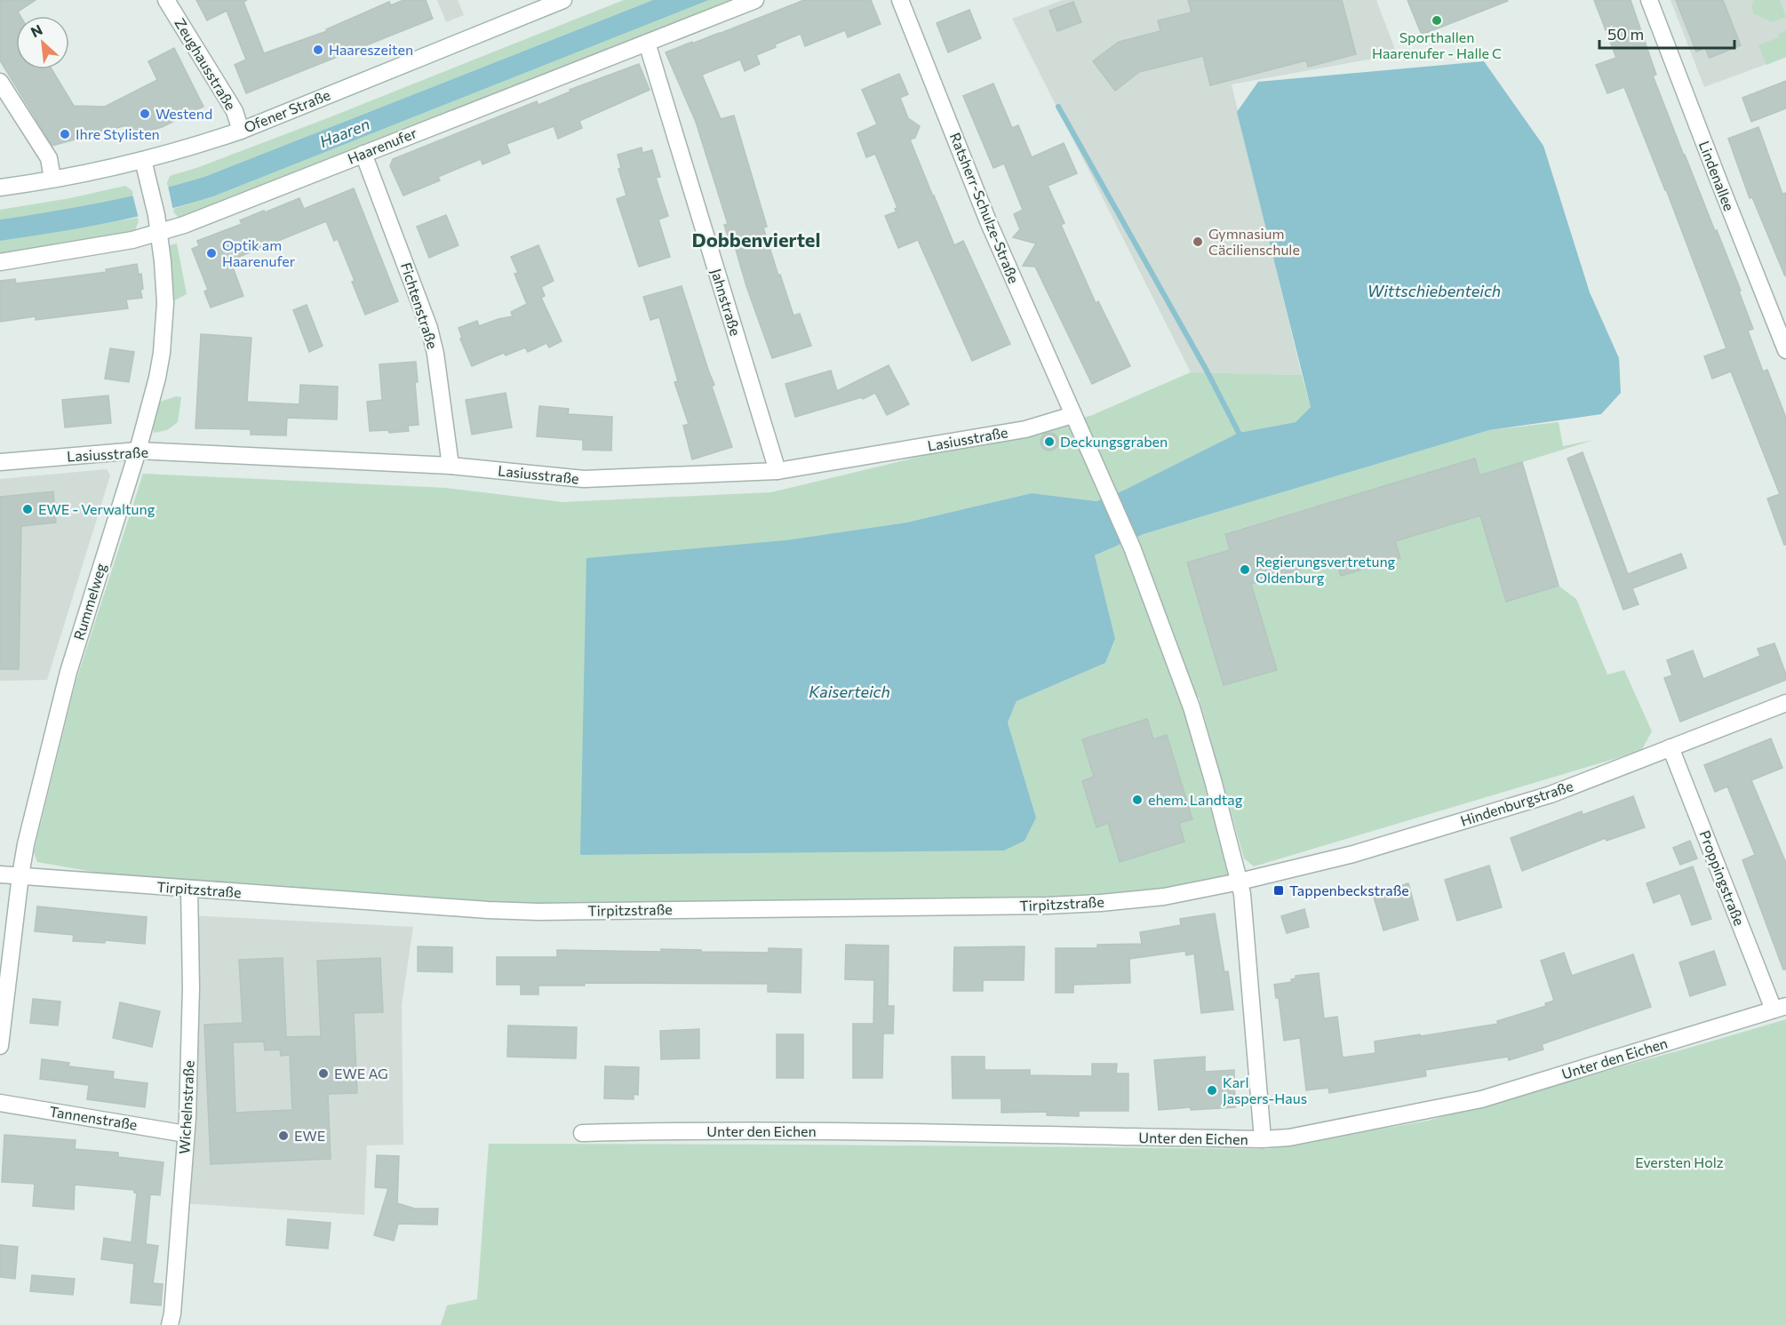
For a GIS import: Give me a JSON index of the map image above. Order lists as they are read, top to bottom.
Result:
{
  "streets": {
    "street": [
      "Zeughausstraße",
      "Ofener Straße",
      "Haarenufer",
      "Lindenallee",
      "Ratsherr-Schulze-Straße",
      "Jahnstraße",
      "Fichtenstraße",
      "Lasiusstraße",
      "Rummelweg",
      "Hindenburgstraße",
      "Proppingstraße",
      "Tirpitzstraße",
      "Unter den Eichen",
      "Wichelnstraße",
      "Tannenstraße"
    ]
  },
  "crossings": [
    ["Zeughausstraße", "Ofener Straße"],
    ["Ofener Straße", "Rummelweg"],
    ["Haarenufer", "Jahnstraße"],
    ["Haarenufer", "Fichtenstraße"],
    ["Haarenufer", "Rummelweg"],
    ["Ratsherr-Schulze-Straße", "Lasiusstraße"],
    ["Jahnstraße", "Lasiusstraße"],
    ["Fichtenstraße", "Lasiusstraße"],
    ["Lasiusstraße", "Rummelweg"],
    ["Rummelweg", "Tirpitzstraße"],
    ["Hindenburgstraße", "Proppingstraße"],
    ["Hindenburgstraße", "Tirpitzstraße"],
    ["Proppingstraße", "Unter den Eichen"],
    ["Tirpitzstraße", "Wichelnstraße"],
    ["Wichelnstraße", "Tannenstraße"]
  ],
  "districts": ["Dobbenviertel"],
  "water": ["Haaren", "Wittschiebenteich", "Kaiserteich"],
  "parks": ["Eversten Holz"],
  "places": {
    "other": [
      "Sporthallen Haarenufer - Halle C",
      "Haareszeiten",
      "Westend",
      "Ihre Stylisten",
      "Gymnasium Cäcilienschule",
      "Optik am Haarenufer",
      "Deckungsgraben",
      "EWE - Verwaltung",
      "Regierungsvertretung Oldenburg",
      "ehem. Landtag",
      "EWE AG",
      "Karl Jaspers-Haus",
      "EWE"
    ],
    "transit": ["Tappenbeckstraße"]
  },
  "scale_bar": "50 m",
  "north": "top left"
}
